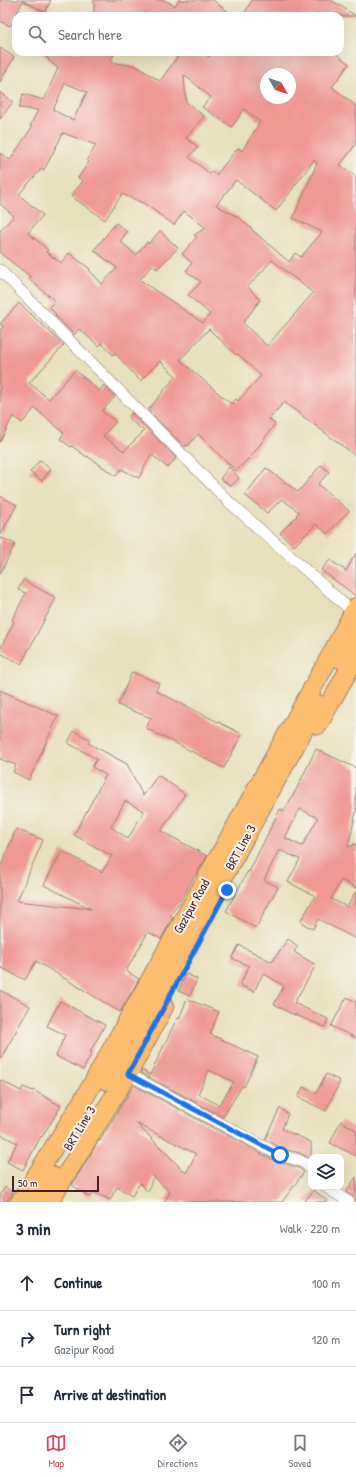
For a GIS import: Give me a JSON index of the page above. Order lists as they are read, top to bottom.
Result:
{
  "streets": {
    "main road": ["BRT Line 3", "Gazipur Road"]
  },
  "scale_bar": "50 m",
  "north": "bottom right",
  "page": {
    "search": "Search here",
    "scale": "50 m",
    "heading": ["3 min", "Walk · 220 m"],
    "list": [
      ["Continue", "100 m"],
      ["Turn right", "Gazipur Road", "120 m"],
      "Arrive at destination"
    ],
    "nav": ["Map", "Directions", "Saved"]
  }
}
